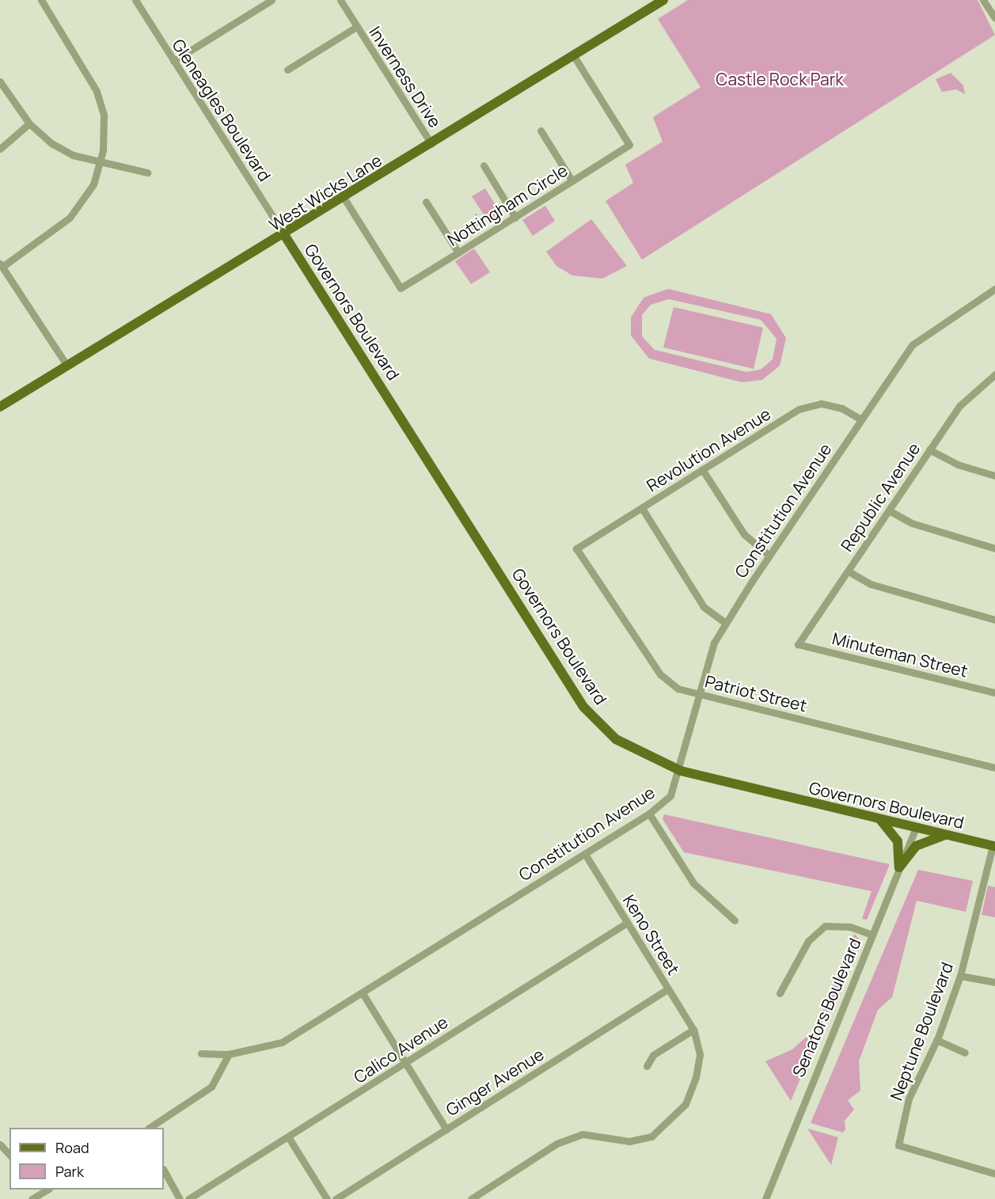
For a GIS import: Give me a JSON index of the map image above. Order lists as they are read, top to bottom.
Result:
{
  "streets": {
    "main road": ["West Wicks Lane", "Governors Boulevard"],
    "street": [
      "Inverness Drive",
      "Gleneagles Boulevard",
      "Nottingham Circle",
      "Revolution Avenue",
      "Republic Avenue",
      "Constitution Avenue",
      "Minuteman Street",
      "Patriot Street",
      "Keno Street",
      "Senators Boulevard",
      "Neptune Boulevard",
      "Calico Avenue",
      "Ginger Avenue"
    ]
  },
  "crossings": [
    ["Inverness Drive", "West Wicks Lane"],
    ["Gleneagles Boulevard", "West Wicks Lane"],
    ["Gleneagles Boulevard", "Governors Boulevard"],
    ["West Wicks Lane", "Nottingham Circle"],
    ["West Wicks Lane", "Governors Boulevard"],
    ["Governors Boulevard", "Constitution Avenue"],
    ["Governors Boulevard", "Senators Boulevard"],
    ["Governors Boulevard", "Neptune Boulevard"],
    ["Revolution Avenue", "Constitution Avenue"],
    ["Revolution Avenue", "Patriot Street"],
    ["Republic Avenue", "Minuteman Street"],
    ["Constitution Avenue", "Patriot Street"],
    ["Constitution Avenue", "Keno Street"],
    ["Keno Street", "Calico Avenue"],
    ["Keno Street", "Ginger Avenue"]
  ],
  "parks": ["Castle Rock Park"],
  "legend": ["Road", "Park"]
}
